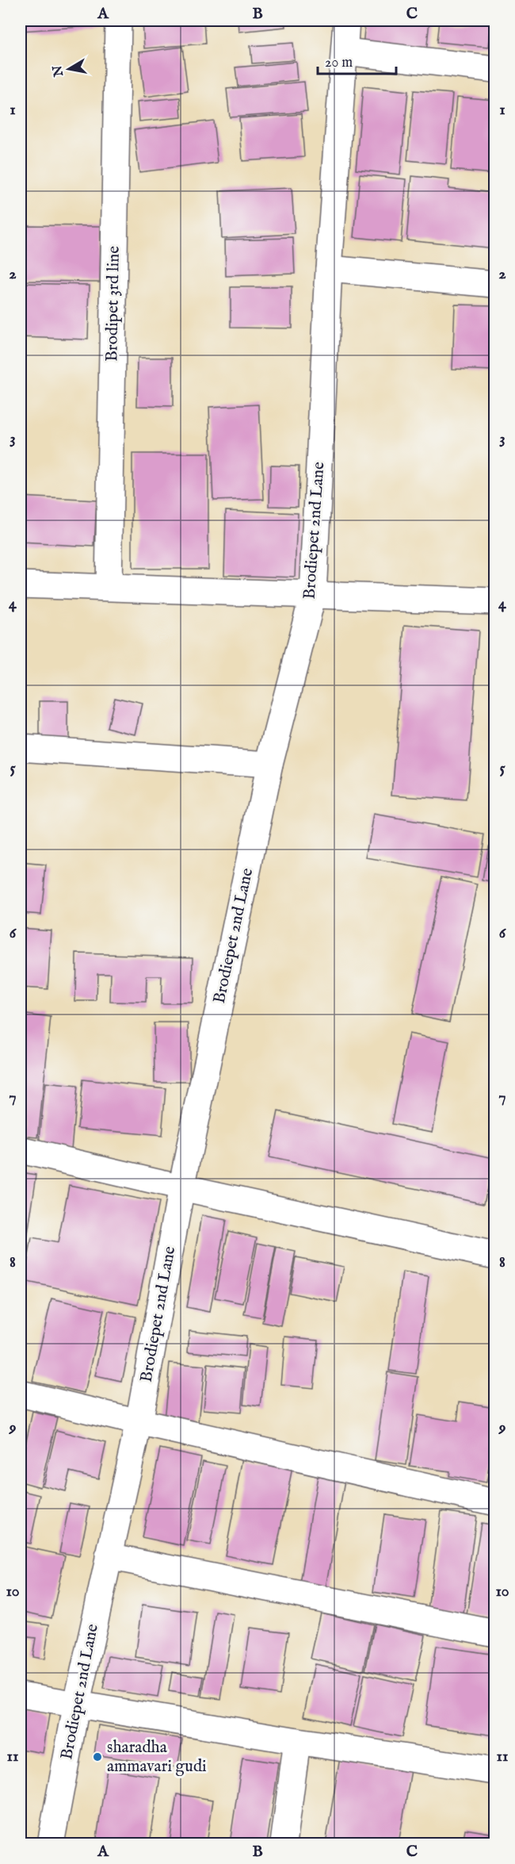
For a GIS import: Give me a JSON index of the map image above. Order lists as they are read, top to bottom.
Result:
{
  "streets": {
    "street": ["Brodipet 3rd line", "Brodiepet 2nd Lane"]
  },
  "places": ["sharadha ammavari gudi"],
  "scale_bar": "20 m",
  "north": "left",
  "grid": {
    "columns": ["A", "B", "C"],
    "rows": [
      "1",
      "2",
      "3",
      "4",
      "5",
      "6",
      "7",
      "8",
      "9",
      "10",
      "11"
    ]
  }
}
